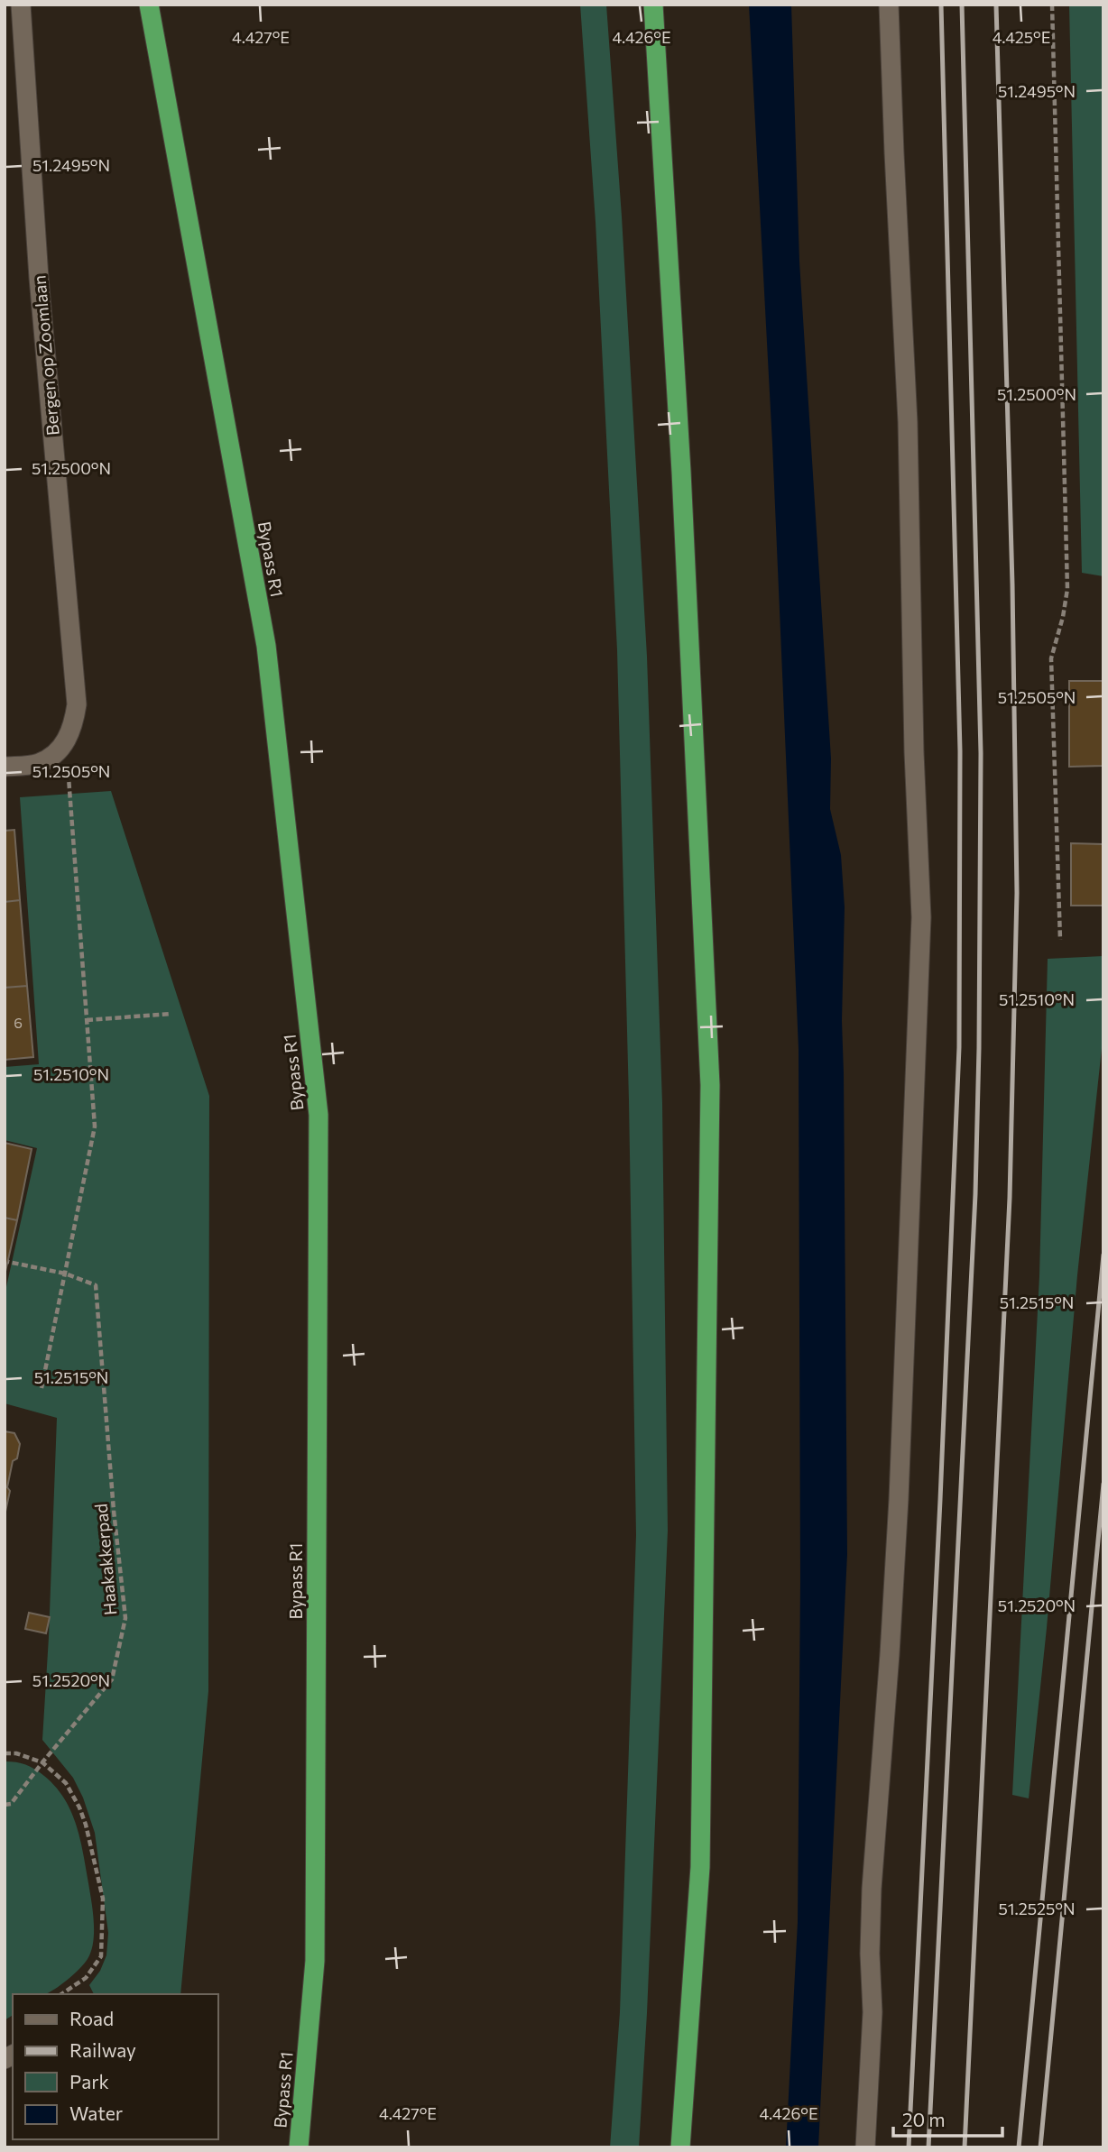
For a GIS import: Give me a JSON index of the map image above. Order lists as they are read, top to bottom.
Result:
{
  "streets": {
    "highway": ["Bypass R1"],
    "street": ["Bergen op Zoomlaan"],
    "path": ["Haakakkerpad"]
  },
  "house_numbers": ["6"],
  "legend": [
    "Road",
    "Railway",
    "Park",
    "Water"
  ],
  "scale_bar": "20 m",
  "coordinates": [
    "4.427°E",
    "4.426°E",
    "4.425°E",
    "51.2495°N",
    "51.2500°N",
    "51.2505°N",
    "51.2510°N",
    "51.2515°N",
    "51.2520°N",
    "51.2525°N"
  ]
}
